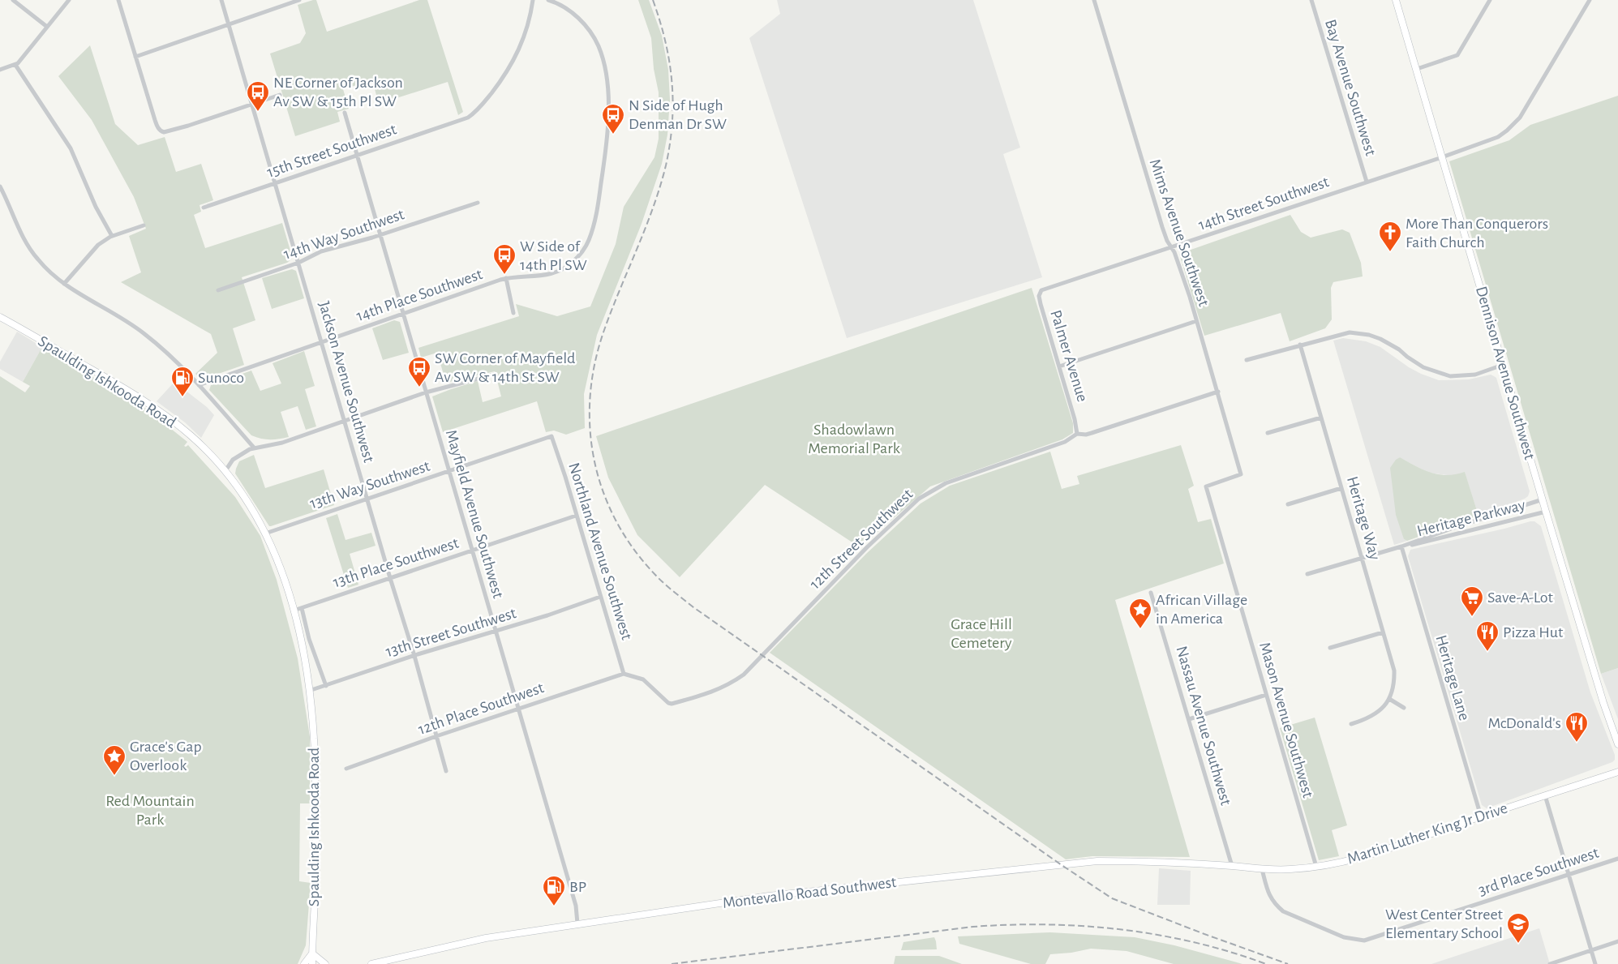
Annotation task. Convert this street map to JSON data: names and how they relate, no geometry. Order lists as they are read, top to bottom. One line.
{"streets":{"main road":["Dennison Avenue Southwest","Spaulding Ishkooda Road","Martin Luther King Jr Drive","Montevallo Road Southwest"],"street":["Bay Avenue Southwest","15th Street Southwest","14th Street Southwest","Mims Avenue Southwest","14th Way Southwest","14th Place Southwest","Palmer Avenue","Jackson Avenue Southwest","13th Way Southwest","Mayfield Avenue Southwest","Heritage Way","Heritage Parkway","12th Street Southwest","Northland Avenue Southwest","13th Place Southwest","13th Street Southwest","Heritage Lane","12th Place Southwest","Mason Avenue Southwest","Nassau Avenue Southwest","3rd Place Southwest"]},"crossings":[["Bay Avenue Southwest","14th Street Southwest"],["15th Street Southwest","Jackson Avenue Southwest"],["15th Street Southwest","Mayfield Avenue Southwest"],["14th Street Southwest","Mims Avenue Southwest"],["14th Street Southwest","Palmer Avenue"],["14th Street Southwest","Dennison Avenue Southwest"],["Mims Avenue Southwest","12th Street Southwest"],["Mims Avenue Southwest","Mason Avenue Southwest"],["14th Way Southwest","Jackson Avenue Southwest"],["14th Way Southwest","Mayfield Avenue Southwest"],["14th Place Southwest","Jackson Avenue Southwest"],["14th Place Southwest","Mayfield Avenue Southwest"],["Palmer Avenue","12th Street Southwest"],["Dennison Avenue Southwest","Heritage Parkway"],["Spaulding Ishkooda Road","13th Way Southwest"],["Spaulding Ishkooda Road","13th Place Southwest"],["Spaulding Ishkooda Road","13th Street Southwest"],["Jackson Avenue Southwest","13th Way Southwest"],["Jackson Avenue Southwest","13th Place Southwest"],["Jackson Avenue Southwest","13th Street Southwest"],["Jackson Avenue Southwest","12th Place Southwest"],["13th Way Southwest","Mayfield Avenue Southwest"],["13th Way Southwest","Northland Avenue Southwest"],["Mayfield Avenue Southwest","13th Place Southwest"],["Mayfield Avenue Southwest","13th Street Southwest"],["Mayfield Avenue Southwest","12th Place Southwest"],["Mayfield Avenue Southwest","Montevallo Road Southwest"],["Heritage Way","Heritage Parkway"],["Heritage Parkway","Heritage Lane"],["12th Street Southwest","Northland Avenue Southwest"],["12th Street Southwest","12th Place Southwest"],["Northland Avenue Southwest","13th Place Southwest"],["Northland Avenue Southwest","13th Street Southwest"],["Northland Avenue Southwest","12th Place Southwest"],["Heritage Lane","Martin Luther King Jr Drive"],["Mason Avenue Southwest","Martin Luther King Jr Drive"],["Nassau Avenue Southwest","Martin Luther King Jr Drive"],["Nassau Avenue Southwest","Montevallo Road Southwest"],["Martin Luther King Jr Drive","3rd Place Southwest"],["Martin Luther King Jr Drive","Montevallo Road Southwest"]],"parks":["Shadowlawn Memorial Park","Grace Hill Cemetery","Red Mountain Park"],"places":{"bus stop":["NE Corner of Jackson Av SW & 15th Pl SW","N Side of Hugh Denman Dr SW","W Side of 14th Pl SW","SW Corner of Mayfield Av SW & 14th St SW"],"church":["More Than Conquerors Faith Church"],"fuel station":["Sunoco","BP"],"supermarket":["Save-A-Lot"],"place":["African Village in America","Grace's Gap Overlook"],"restaurant":["Pizza Hut","McDonald's"],"school or university":["West Center Street Elementary School"]}}
